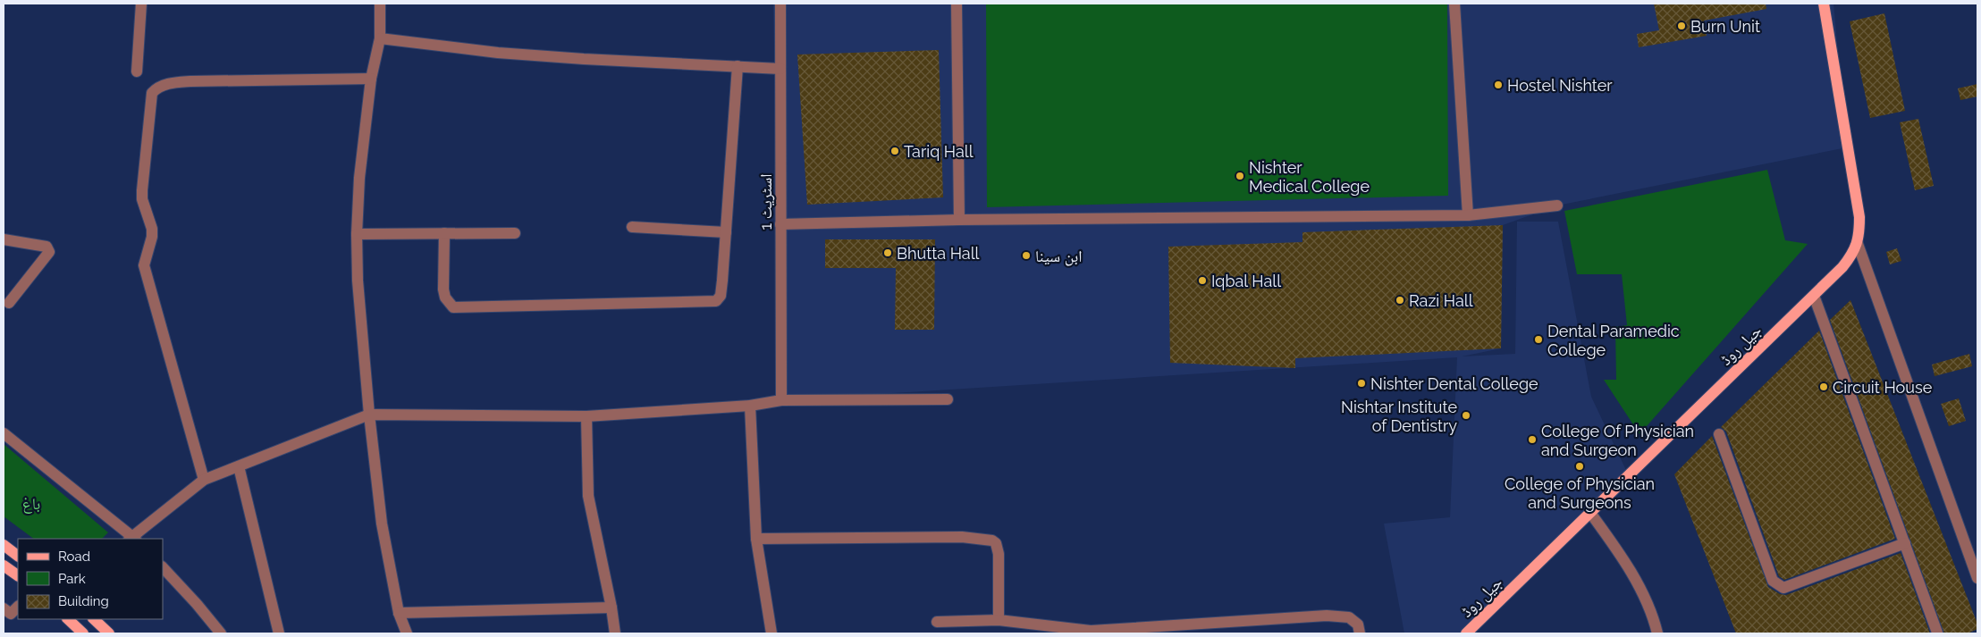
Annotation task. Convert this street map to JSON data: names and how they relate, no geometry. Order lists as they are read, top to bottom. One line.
{"streets":{"main road":["جیل روڈ"],"street":["اسٹریٹ 1"]},"parks":["باغ"],"places":["Burn Unit","Hostel Nishter","Tariq Hall","Nishter Medical College","Bhutta Hall","ابن سینا","Iqbal Hall","Razi Hall","Dental Paramedic College","Nishter Dental College","Circuit House","Nishtar Institute of Dentistry","College Of Physician and Surgeon","College of Physician and Surgeons"],"legend":["Road","Park","Building"]}
